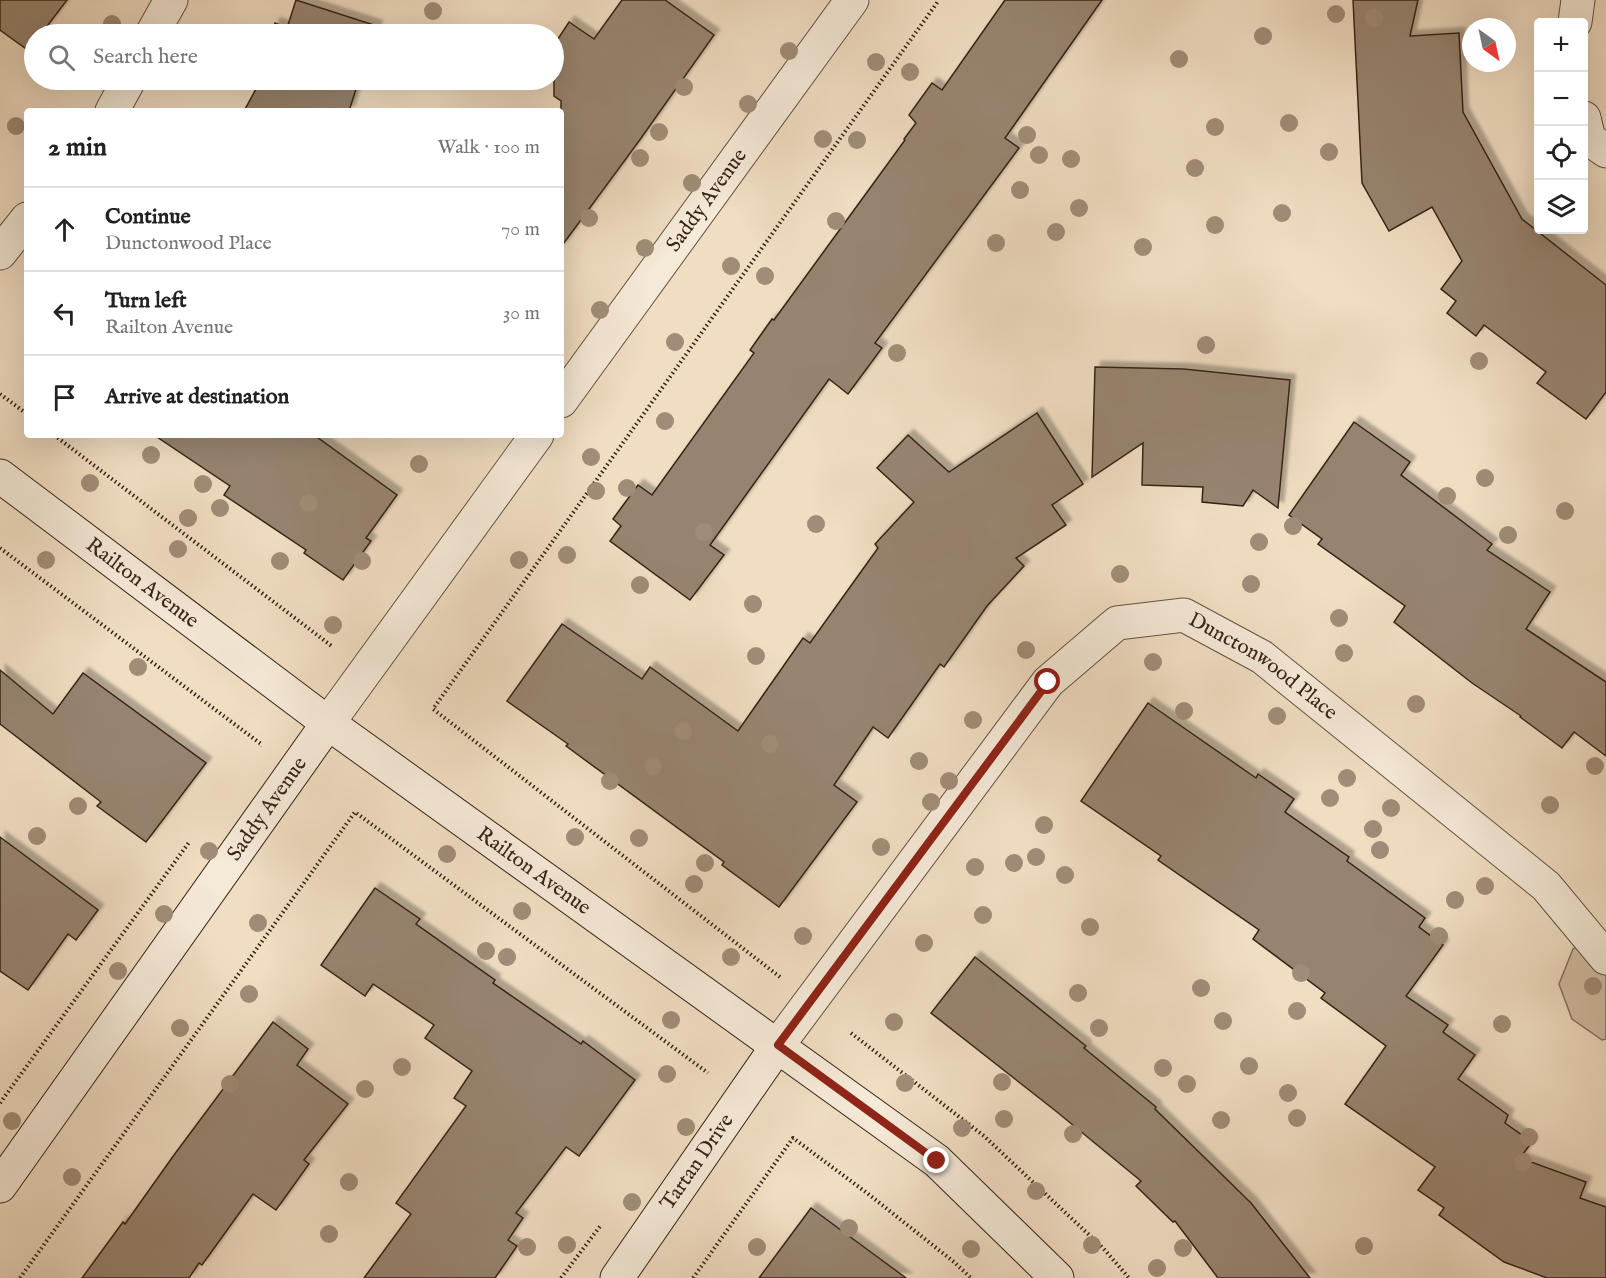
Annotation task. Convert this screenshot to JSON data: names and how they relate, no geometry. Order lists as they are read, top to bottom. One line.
{"streets":{"street":["Saddy Avenue","Railton Avenue","Dunctonwood Place","Tartan Drive"]},"crossings":[["Saddy Avenue","Railton Avenue"],["Railton Avenue","Dunctonwood Place"],["Railton Avenue","Tartan Drive"],["Dunctonwood Place","Tartan Drive"]],"north":"bottom right","page":{"map_buttons":["+","−"],"search":"Search here","heading":["2 min","Walk · 100 m"],"list":[["Continue","Dunctonwood Place","70 m"],["Turn left","Railton Avenue","30 m"],"Arrive at destination"]}}
